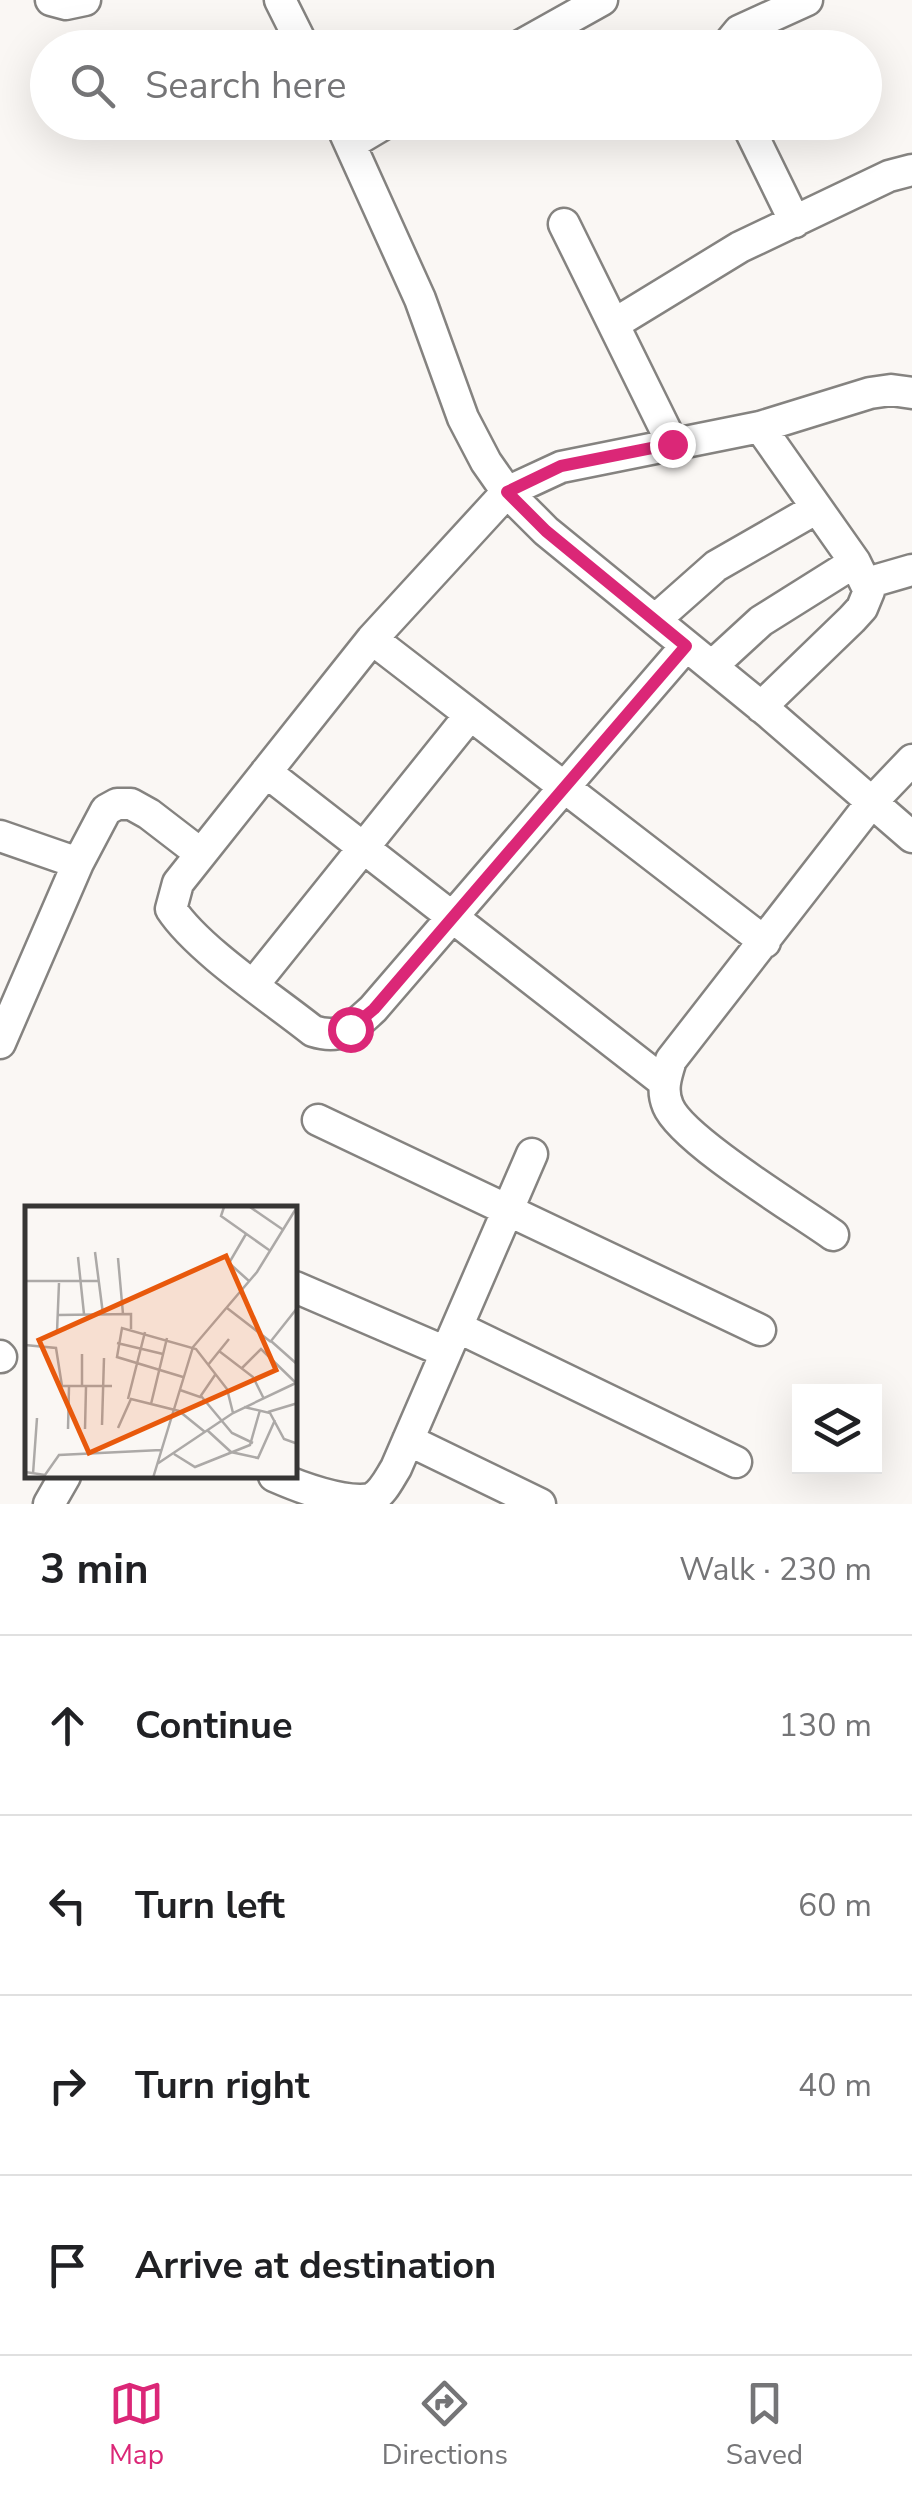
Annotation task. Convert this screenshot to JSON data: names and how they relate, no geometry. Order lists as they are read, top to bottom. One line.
{"page":{"search":"Search here","heading":["3 min","Walk · 230 m"],"list":[["Continue","130 m"],["Turn left","60 m"],["Turn right","40 m"],"Arrive at destination"],"nav":["Map","Directions","Saved"]}}
